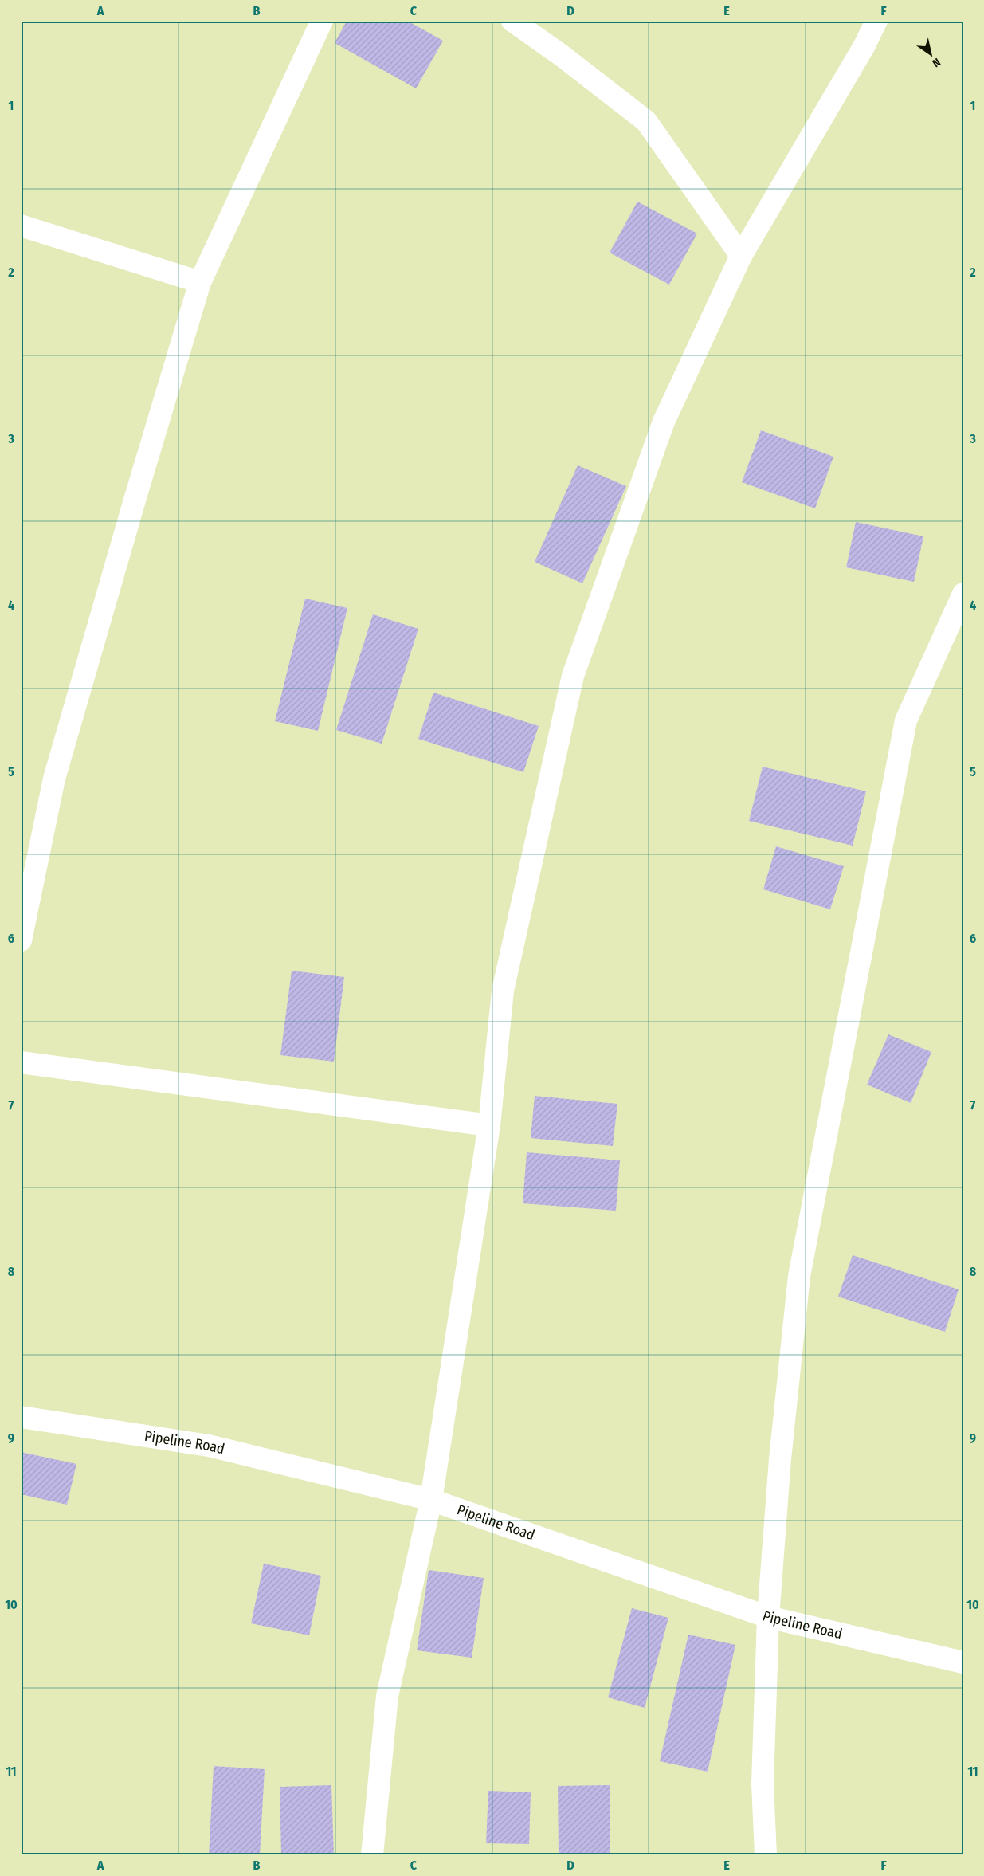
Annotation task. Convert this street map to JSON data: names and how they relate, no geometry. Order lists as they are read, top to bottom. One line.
{"streets":{"street":["Pipeline Road"]},"north":"bottom right","grid":{"columns":["A","B","C","D","E","F"],"rows":["1","2","3","4","5","6","7","8","9","10","11"]}}
